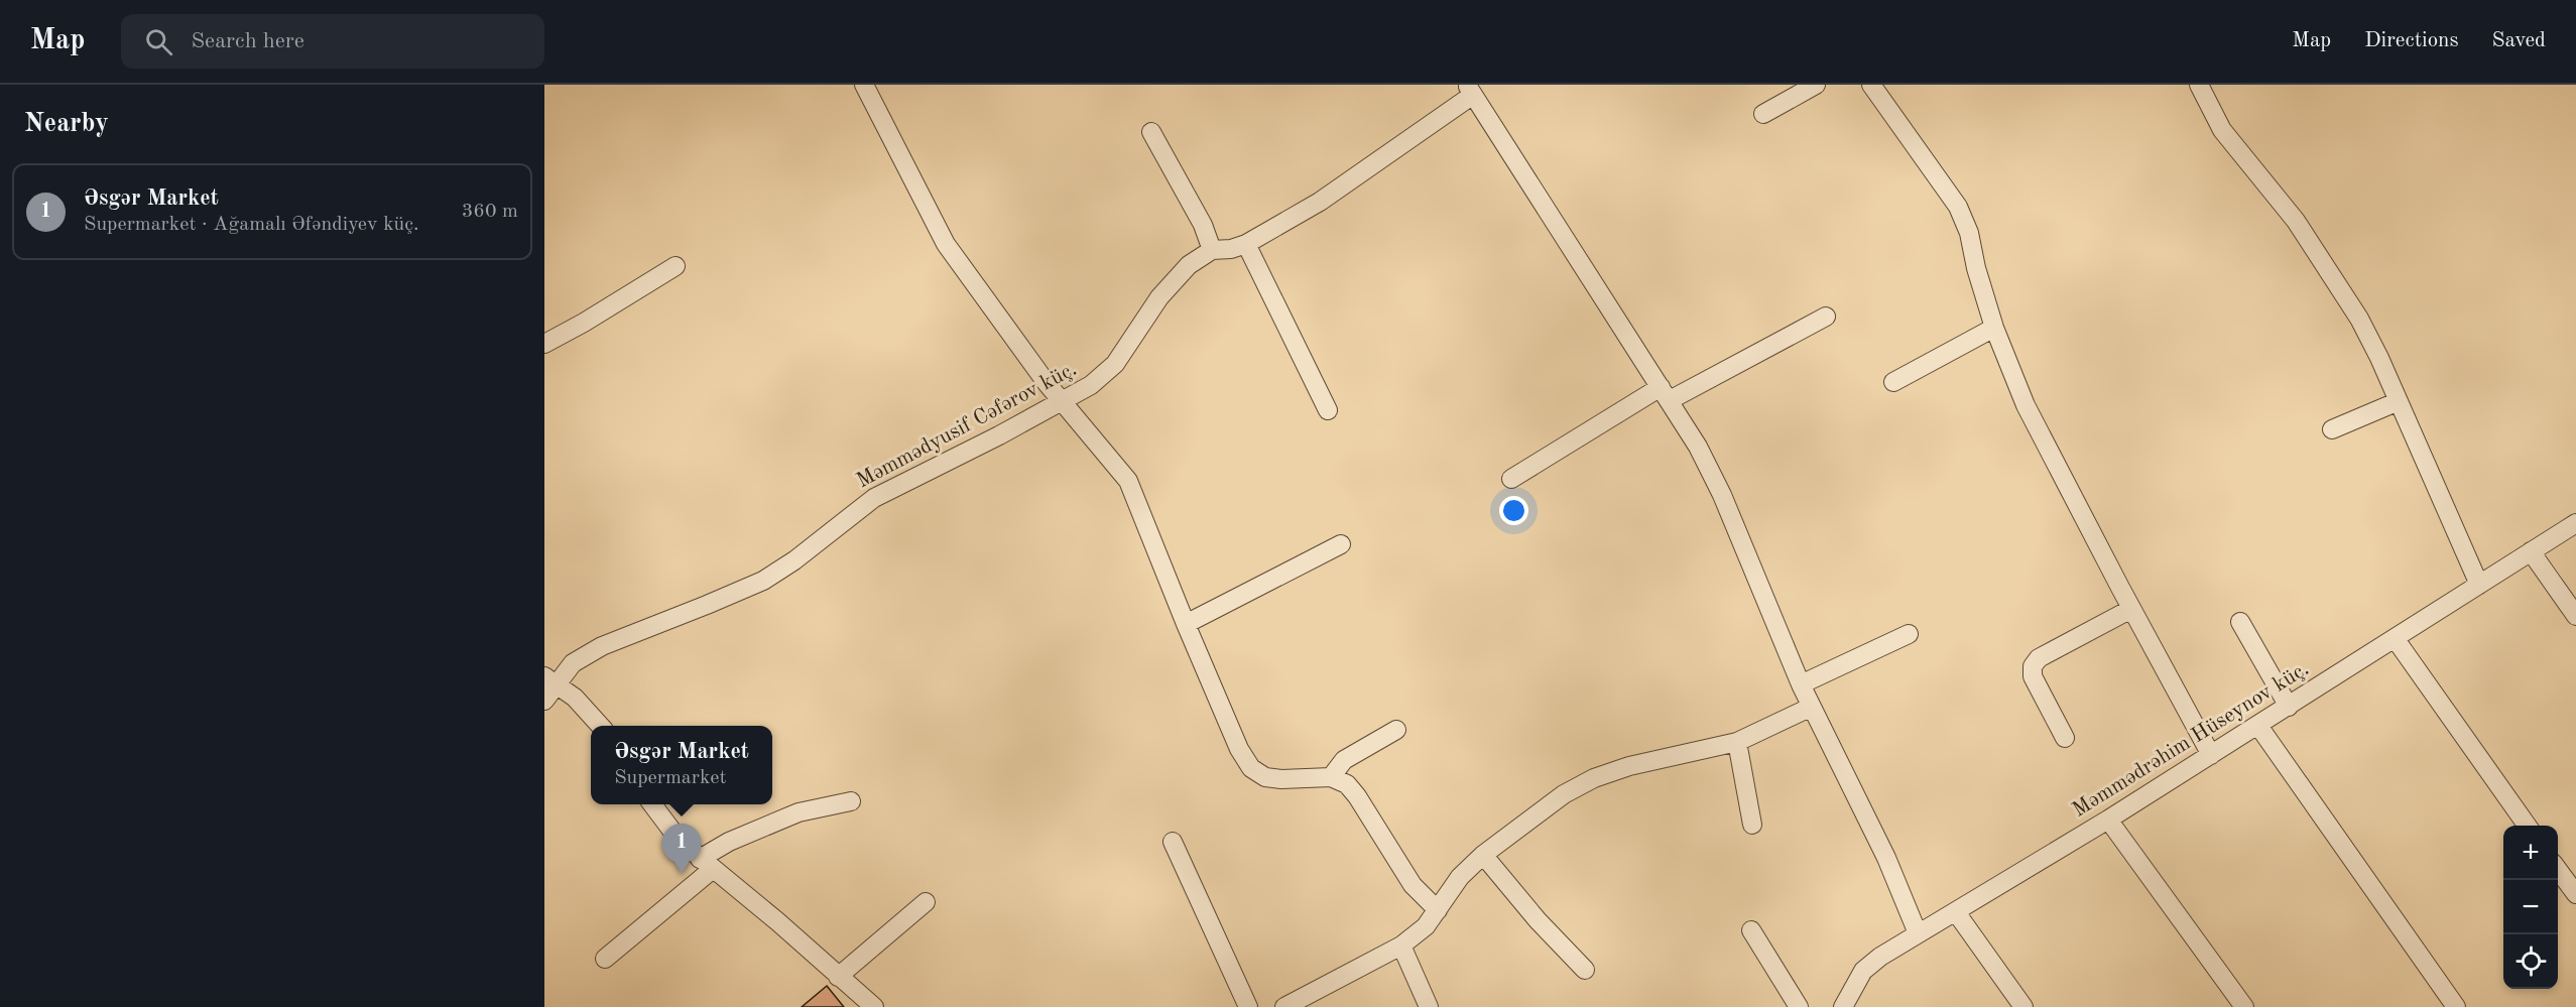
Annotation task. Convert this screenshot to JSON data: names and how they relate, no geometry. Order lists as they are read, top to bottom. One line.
{"streets":{"street":["Məmmədyusif Cəfərov küç.","Məmmədrəhim Hüseynov küç."]},"page":{"header":"Map","search":"Search here","nav":["Map","Directions","Saved"],"heading":"Nearby","list":[{"mark":"1","name":"Əsgər Market","note":"Supermarket · Ağamalı Əfəndiyev küç.","value":"360 m"}],"popup":["Əsgər Market","Supermarket"],"pins":"1","map_buttons":["+","−"]}}
